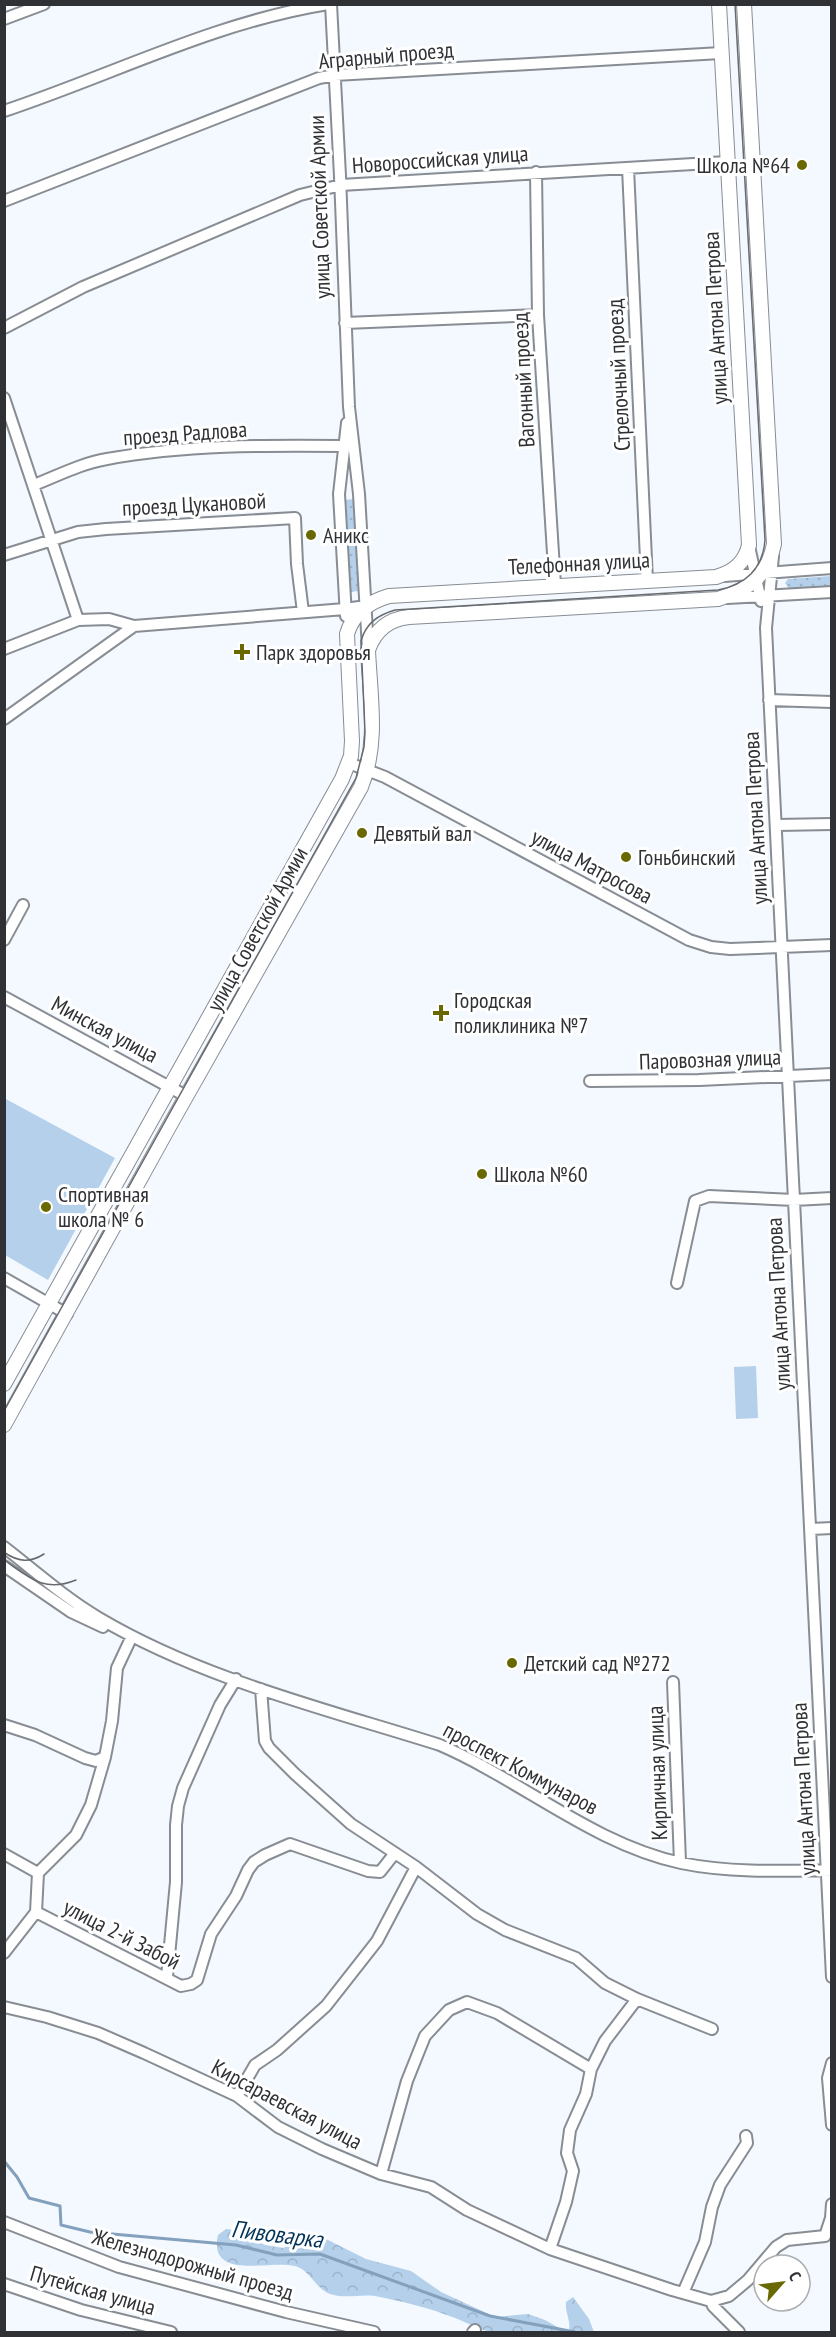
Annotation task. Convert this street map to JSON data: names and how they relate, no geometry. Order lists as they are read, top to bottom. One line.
{"streets":{"main road":["улица Советской Армии","улица Антона Петрова","Телефонная улица"],"street":["Аграрный проезд","Новороссийская улица","Стрелочный проезд","Вагонный проезд","проезд Радлова","проезд Цукановой","улица Матросова","Минская улица","Паровозная улица","проспект Коммунаров","Кирпичная улица","улица 2-й Забой","Кирсараевская улица","Железнодорожный проезд","Путейская улица"]},"crossings":[["Аграрный проезд","улица Советской Армии"],["Аграрный проезд","улица Антона Петрова"],["Новороссийская улица","улица Советской Армии"],["Новороссийская улица","улица Антона Петрова"],["Новороссийская улица","Стрелочный проезд"],["Новороссийская улица","Вагонный проезд"],["улица Советской Армии","проезд Радлова"],["улица Советской Армии","Телефонная улица"],["улица Советской Армии","улица Матросова"],["улица Советской Армии","Минская улица"],["улица Антона Петрова","Телефонная улица"],["улица Антона Петрова","улица Матросова"],["улица Антона Петрова","Паровозная улица"],["улица Антона Петрова","проспект Коммунаров"],["Стрелочный проезд","Телефонная улица"],["Вагонный проезд","Телефонная улица"],["проезд Цукановой","Телефонная улица"],["проспект Коммунаров","Кирпичная улица"]],"water":["Пивоварка"],"places":{"other":["Школа №64","Аникс","Девятый вал","Гоньбинский","Школа №60","Спортивная школа № 6","Детский сад №272"],"health":["Парк здоровья","Городская поликлиника №7"]},"north":"top right"}
